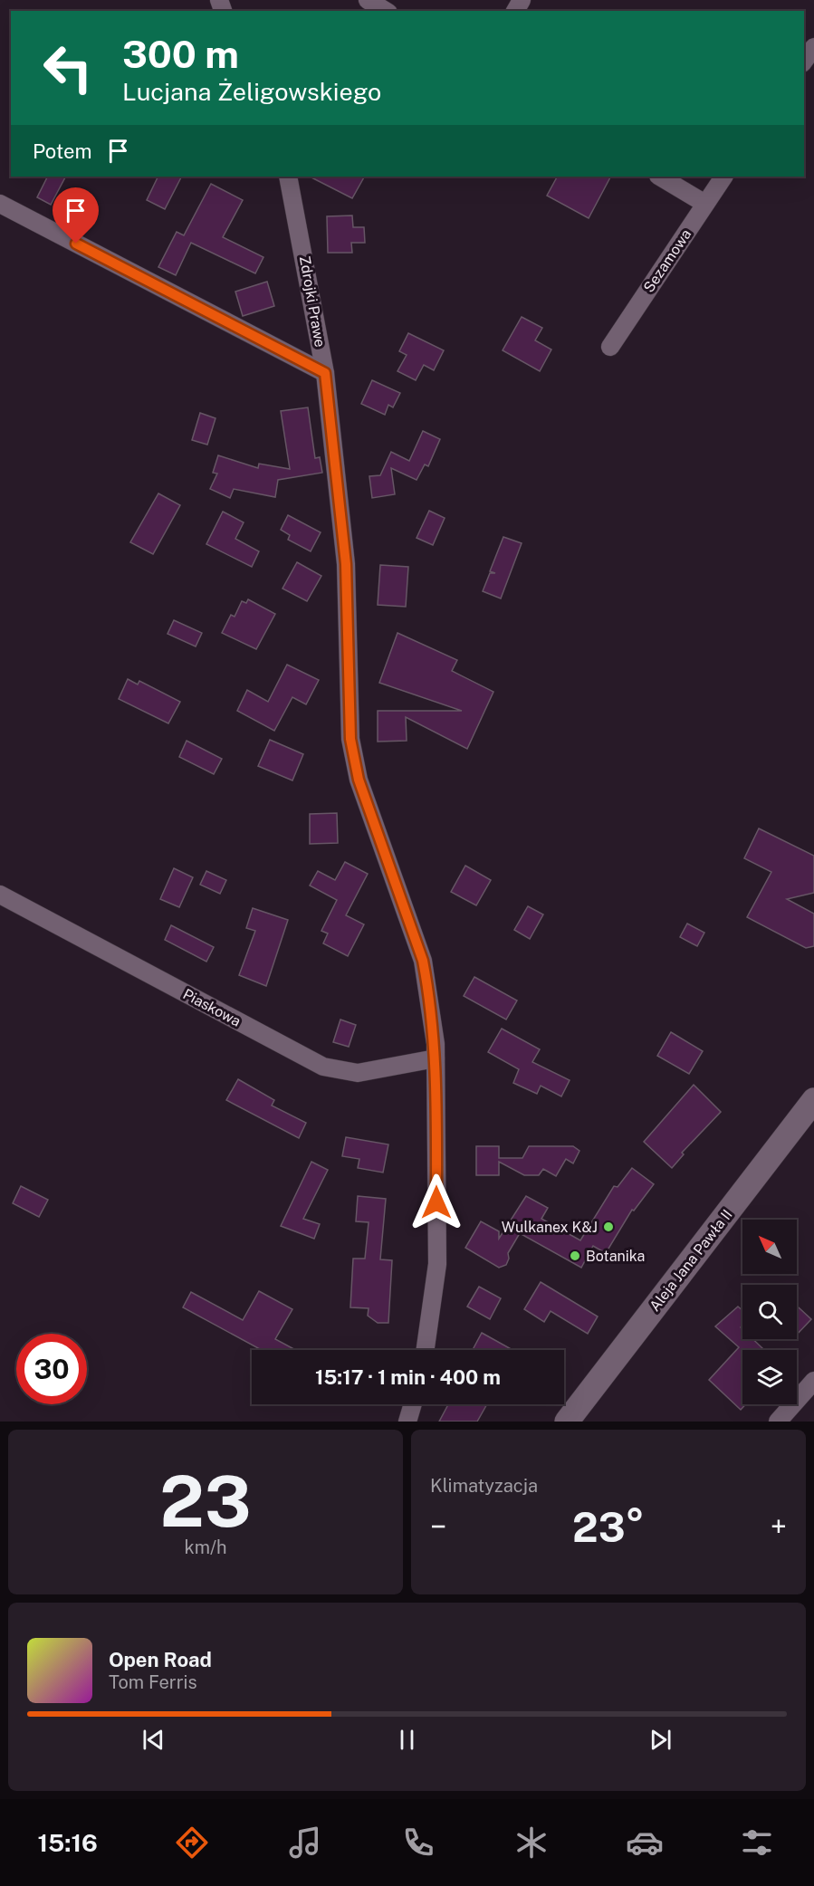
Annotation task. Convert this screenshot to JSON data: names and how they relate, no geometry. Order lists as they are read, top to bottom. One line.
{"streets":{"main road":["Aleja Jana Pawła II"],"street":["Sezamowa","Zdrojki Prawe","Piaskowa"]},"crossings":[["Zdrojki Prawe","Piaskowa"]],"places":["Wulkanex K&J","Botanika"],"north":"top left","page":{"turn":["300 m","Lucjana Żeligowskiego"],"then":"Potem","limit":"30","trip":"15:17 · 1 min · 400 m","tile":[["23","km/h"],"Klimatyzacja"],"heat":["−","23°","+"],"song":["Open Road","Tom Ferris"],"tabs":"15:16"}}
